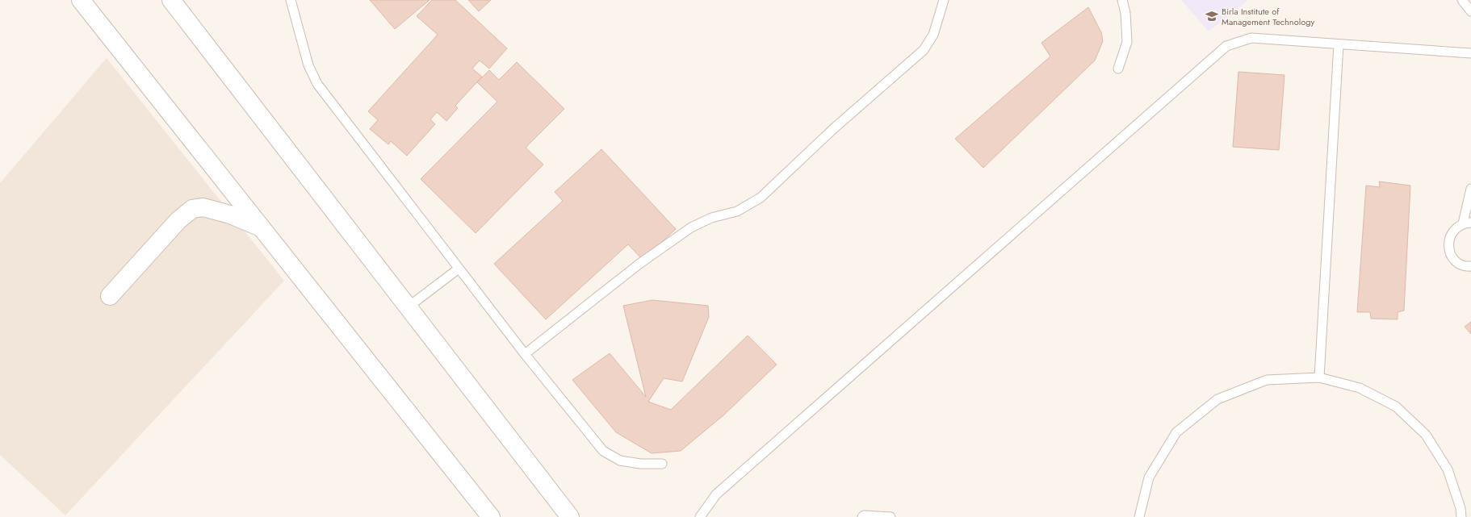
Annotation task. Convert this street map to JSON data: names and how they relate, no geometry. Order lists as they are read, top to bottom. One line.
{"places":{"school or university":["Birla Institute of Management Technology"]}}
